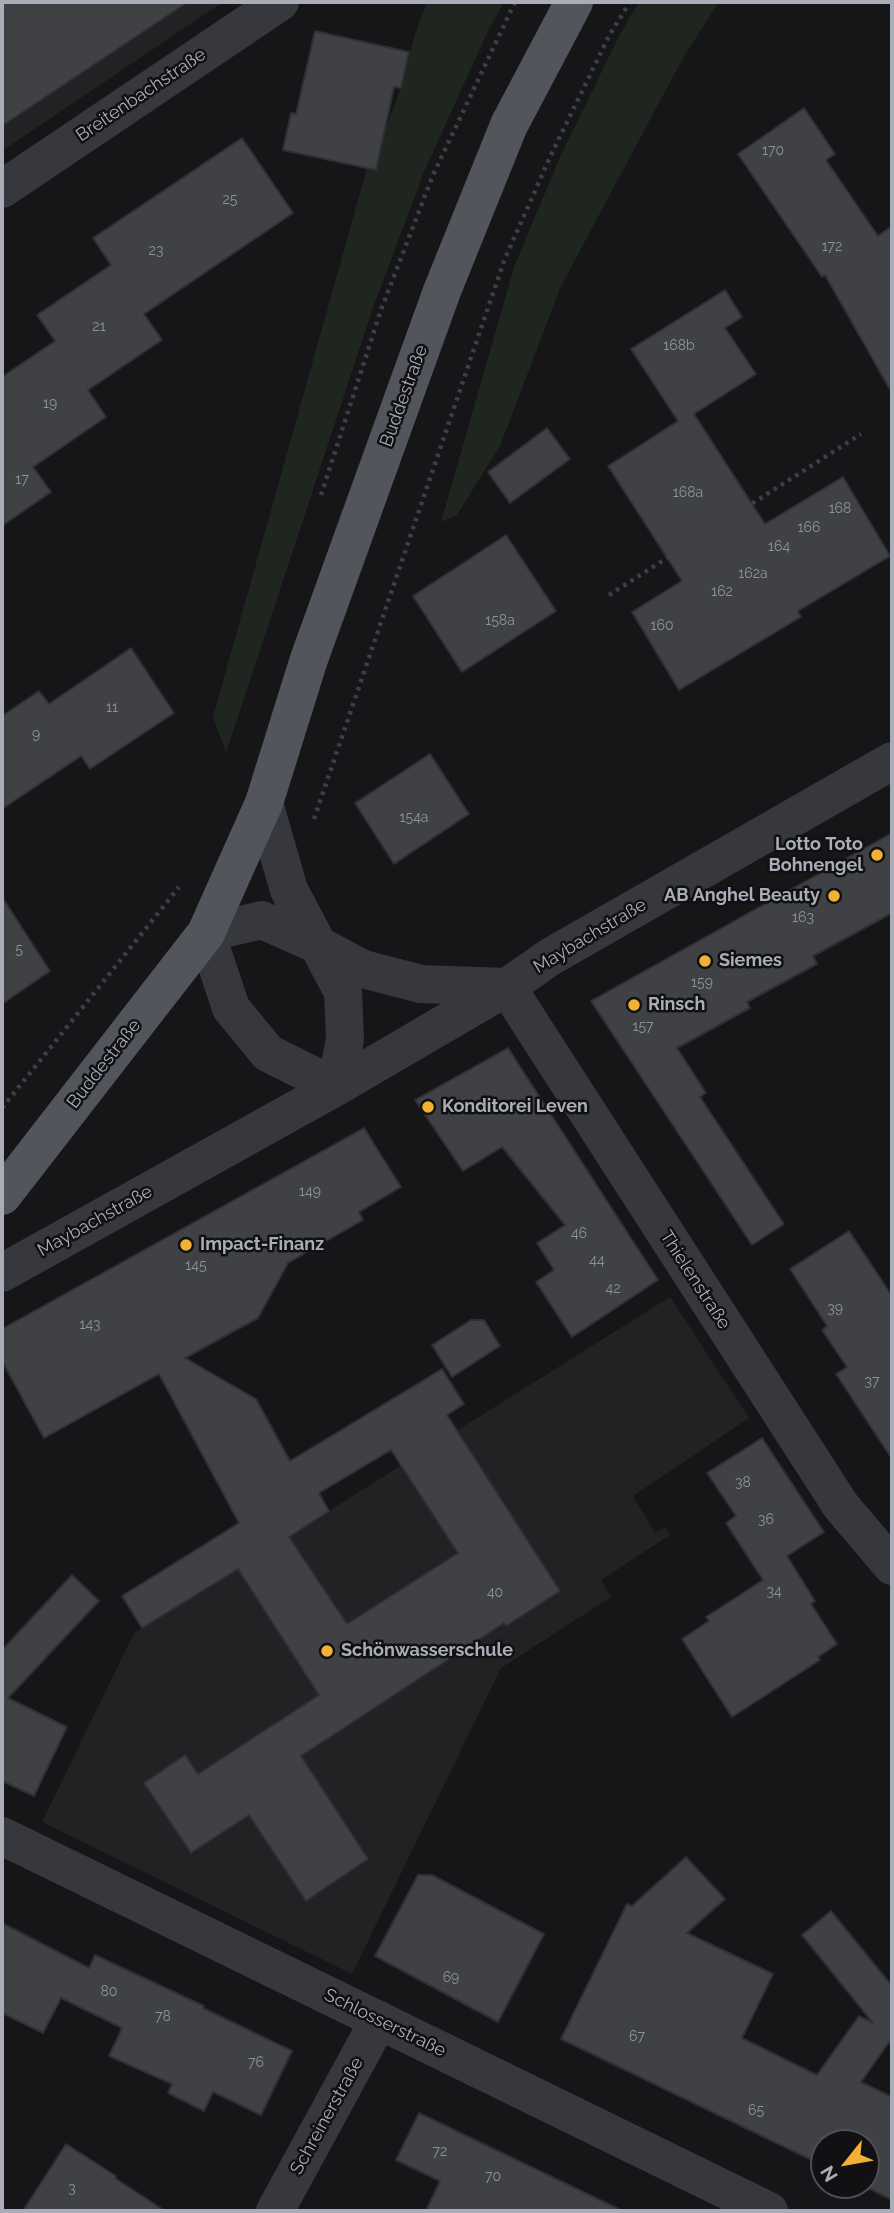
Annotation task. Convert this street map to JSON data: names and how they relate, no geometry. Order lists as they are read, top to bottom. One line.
{"streets":{"main road":["Buddestraße"],"street":["Breitenbachstraße","Maybachstraße","Thielenstraße","Schlosserstraße","Schreinerstraße"]},"crossings":[["Maybachstraße","Thielenstraße"],["Schlosserstraße","Schreinerstraße"]],"places":["Lotto Toto Bohnengel","AB Anghel Beauty","Siemes","Rinsch","Konditorei Leven","Impact-Finanz","Schönwasserschule"],"house_numbers":["170","25","172","23","21","168b","19","17","168a","168","166","164","162a","162","158a","160","11","9","154a","163","5","159","157","149","46","44","145","42","39","143","37","38","36","34","40","69","80","78","67","76","65","72","70","3"],"north":"bottom left"}
